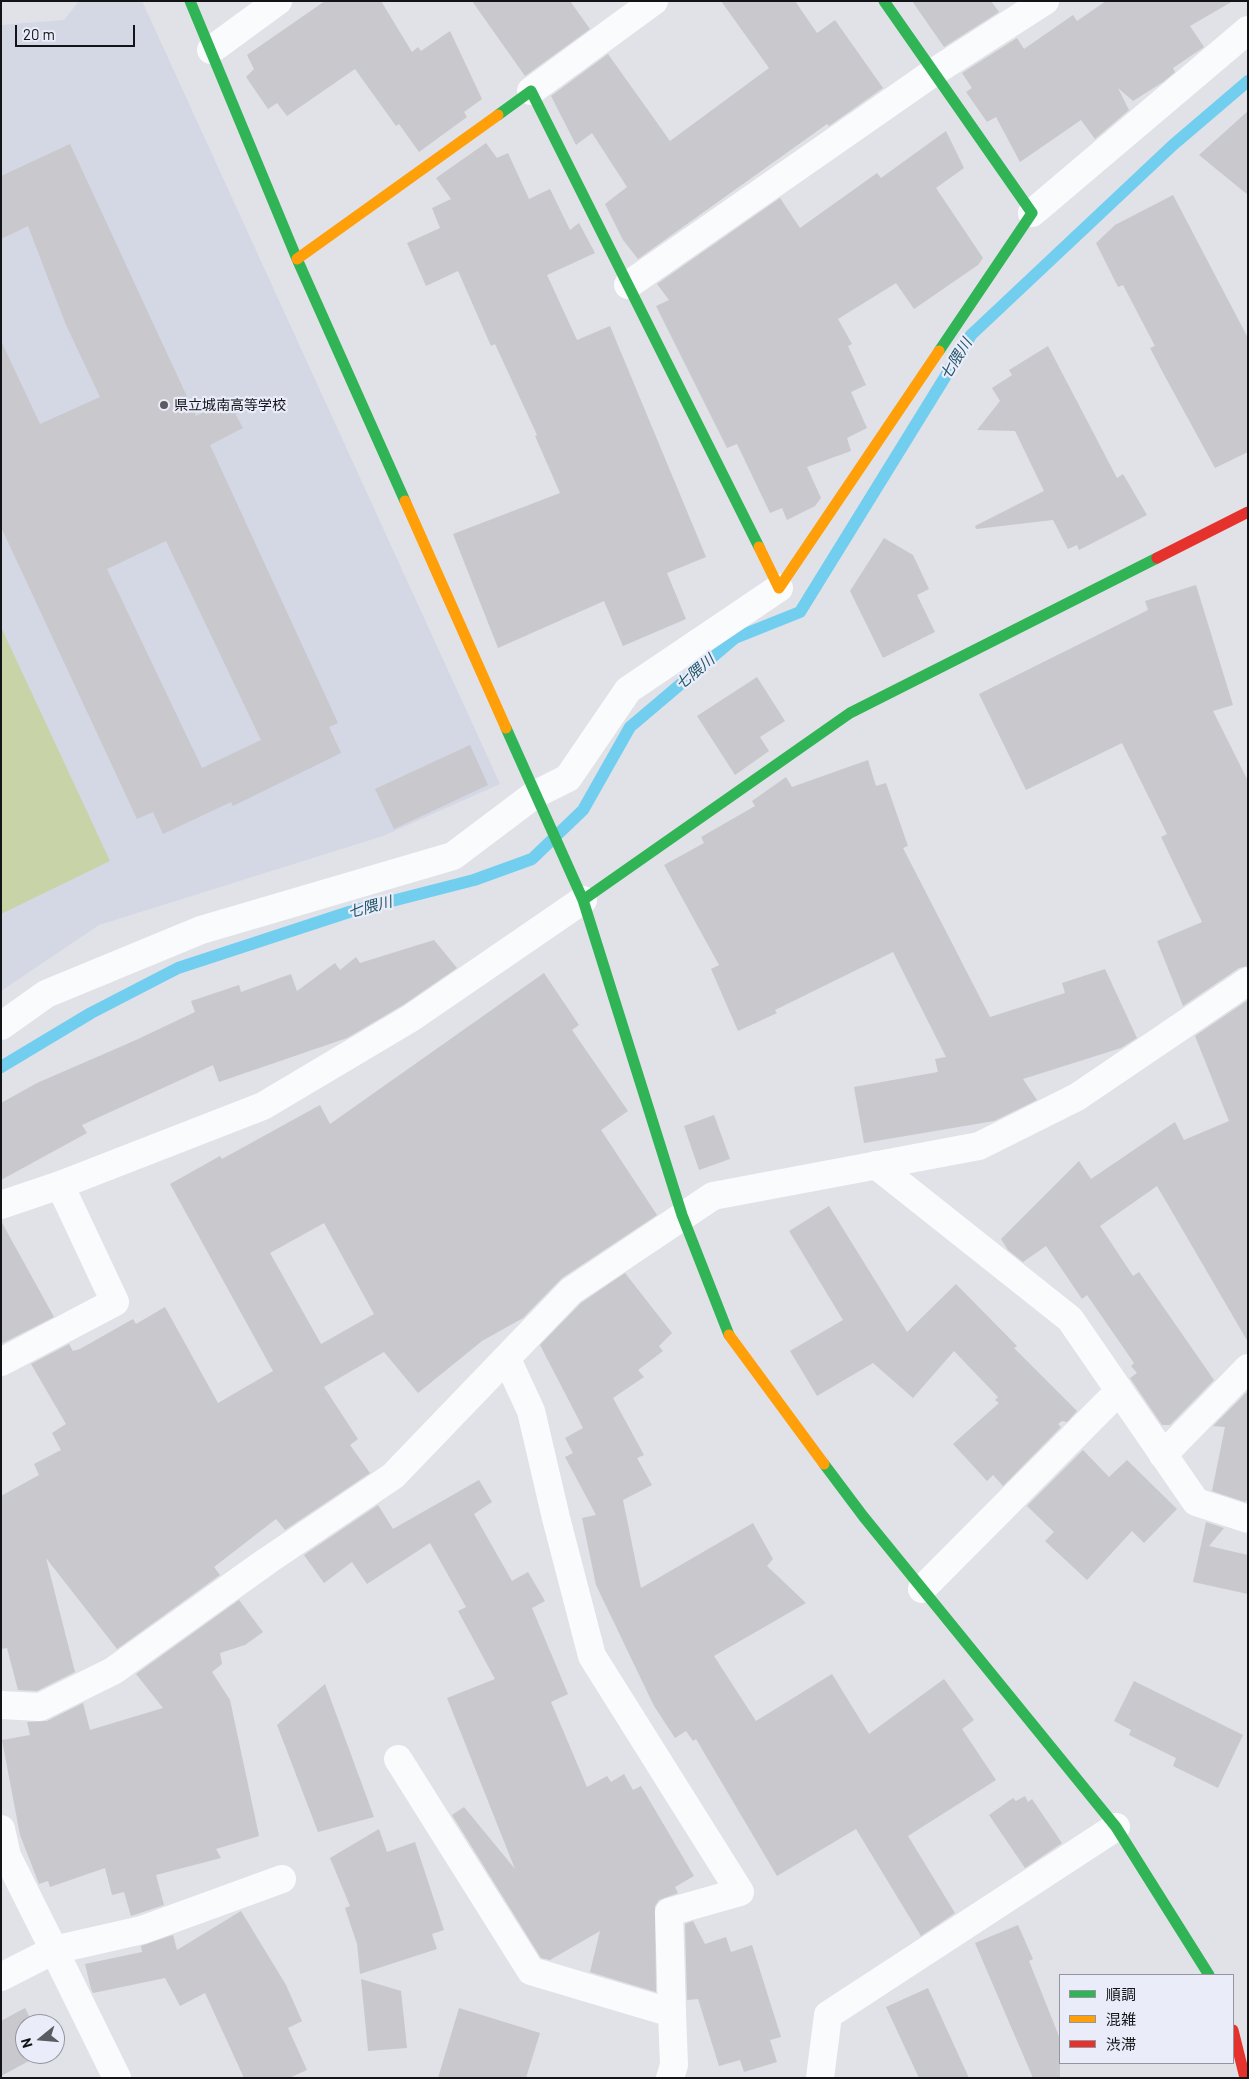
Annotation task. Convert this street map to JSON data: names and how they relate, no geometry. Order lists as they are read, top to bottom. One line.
{"water":["七隈川"],"places":["県立城南高等学校"],"legend":["順調","混雑","渋滞"],"scale_bar":"20 m","north":"left"}
